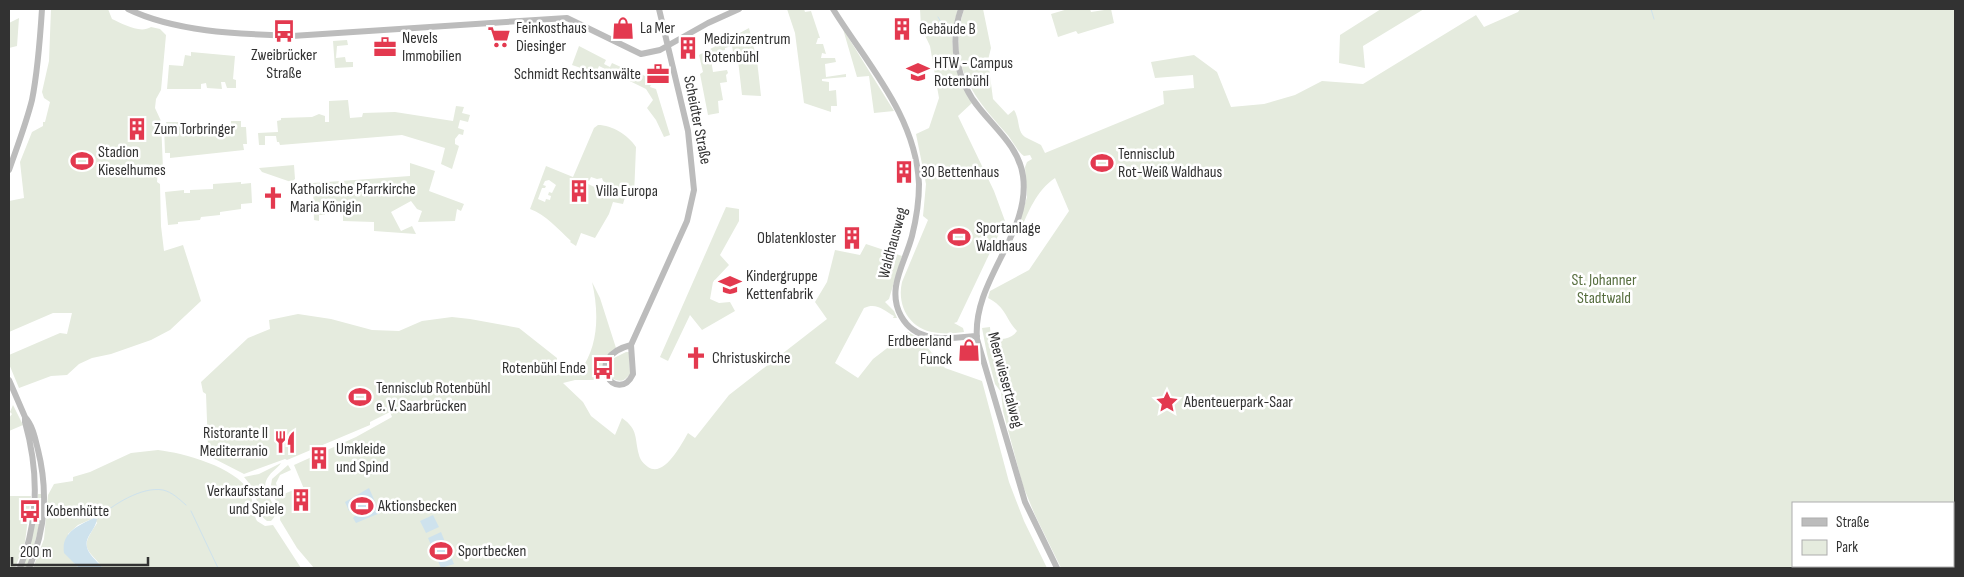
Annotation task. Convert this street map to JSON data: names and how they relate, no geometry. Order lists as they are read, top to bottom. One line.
{"streets":{"street":["Scheidter Straße","Waldhausweg","Meerwiesertalweg"]},"crossings":[["Waldhausweg","Meerwiesertalweg"]],"parks":["St. Johanner Stadtwald"],"places":{"shop":["La Mer","Erdbeerland Funck"],"building":["Gebäude B","Medizinzentrum Rotenbühl","Zum Torbringer","30 Bettenhaus","Villa Europa","Oblatenkloster","Umkleide und Spind","Verkaufsstand und Spiele"],"bus stop":["Zweibrücker Straße","Rotenbühl Ende","Kobenhütte"],"supermarket":["Feinkosthaus Diesinger"],"office":["Nevels Immobilien","Schmidt Rechtsanwälte"],"school or university":["HTW - Campus Rotenbühl","Kindergruppe Kettenfabrik"],"sports":["Stadion Kieselhumes","Tennisclub Rot-Weiß Waldhaus","Sportanlage Waldhaus","Tennisclub Rotenbühl e. V. Saarbrücken","Aktionsbecken","Sportbecken"],"church":["Katholische Pfarrkirche Maria Königin","Christuskirche"],"place":["Abenteuerpark-Saar"],"restaurant":["Ristorante Il Mediterranio"]},"legend":["Straße","Park"],"scale_bar":"200 m"}
